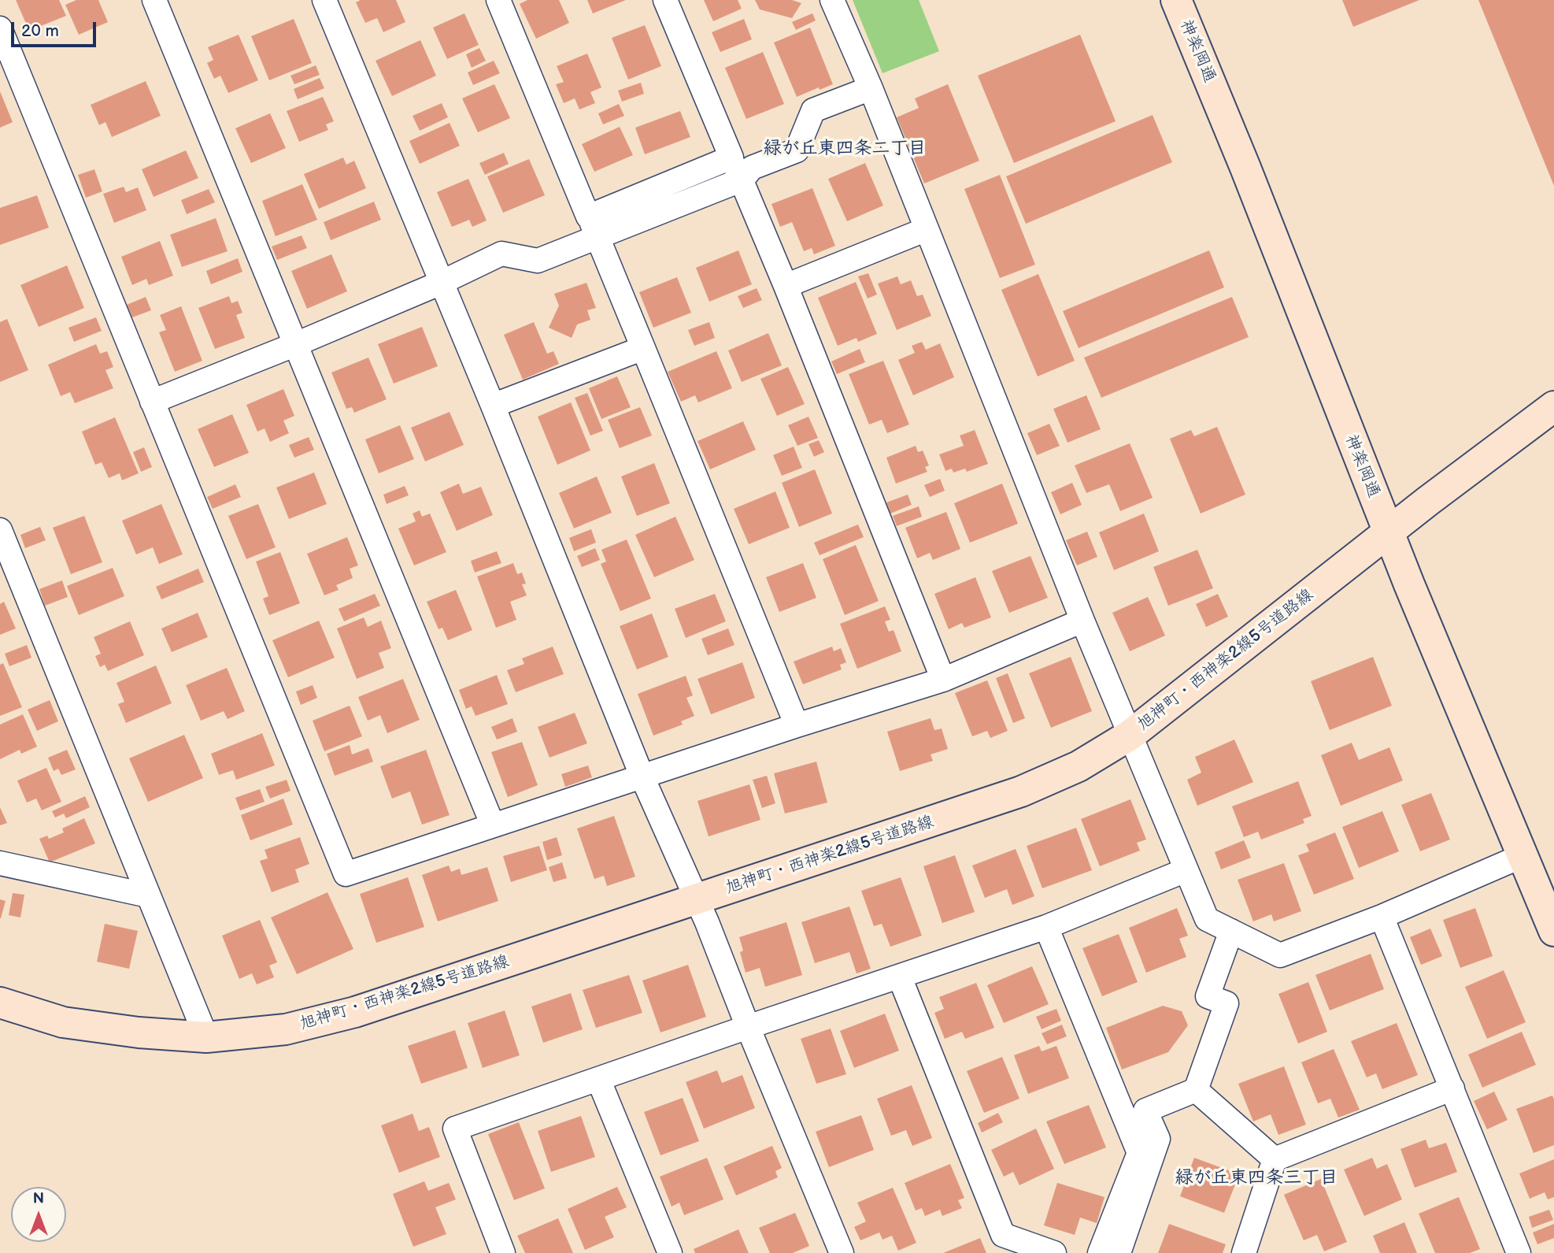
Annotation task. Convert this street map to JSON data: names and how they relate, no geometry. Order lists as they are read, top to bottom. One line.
{"streets":{"street":["神楽岡通","旭神町・西神楽2線5号道路線"]},"crossings":[["神楽岡通","旭神町・西神楽2線5号道路線"]],"districts":["緑が丘東四条二丁目","緑が丘東四条三丁目"],"scale_bar":"20 m","north":"top"}
